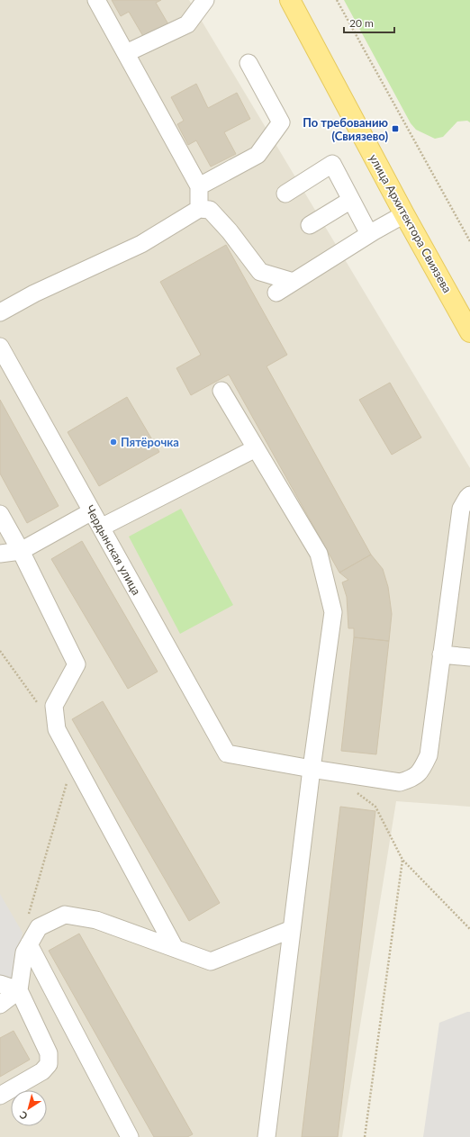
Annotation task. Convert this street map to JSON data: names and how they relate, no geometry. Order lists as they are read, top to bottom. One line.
{"streets":{"main road":["улица Архитектора Свиязева"],"street":["Чердынская улица"]},"places":{"transit":["По требованию (Свиязево)"],"other":["Пятёрочка"]},"scale_bar":"20 m","north":"bottom left"}
